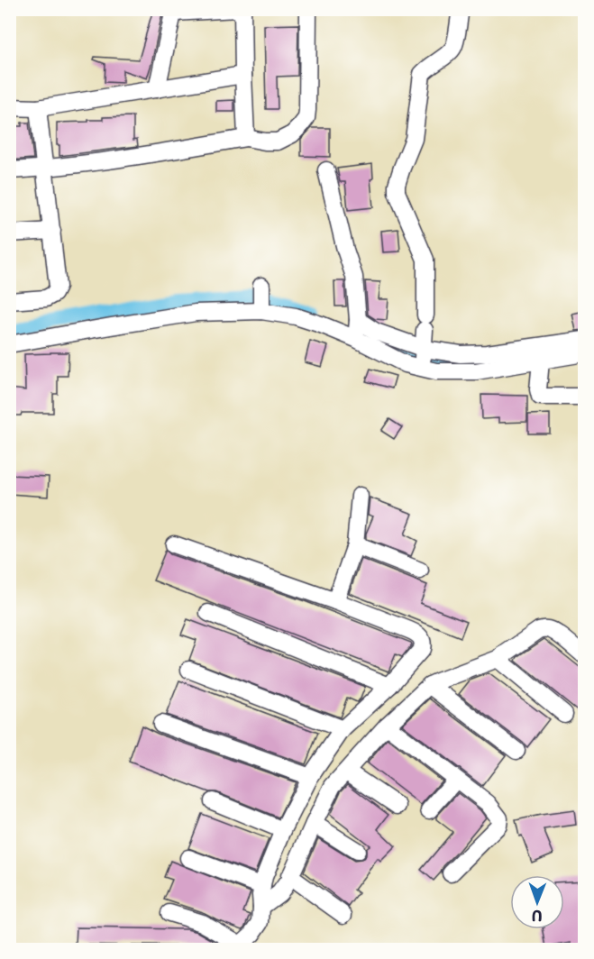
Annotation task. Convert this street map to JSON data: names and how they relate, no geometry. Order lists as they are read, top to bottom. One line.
{"north":"bottom"}
